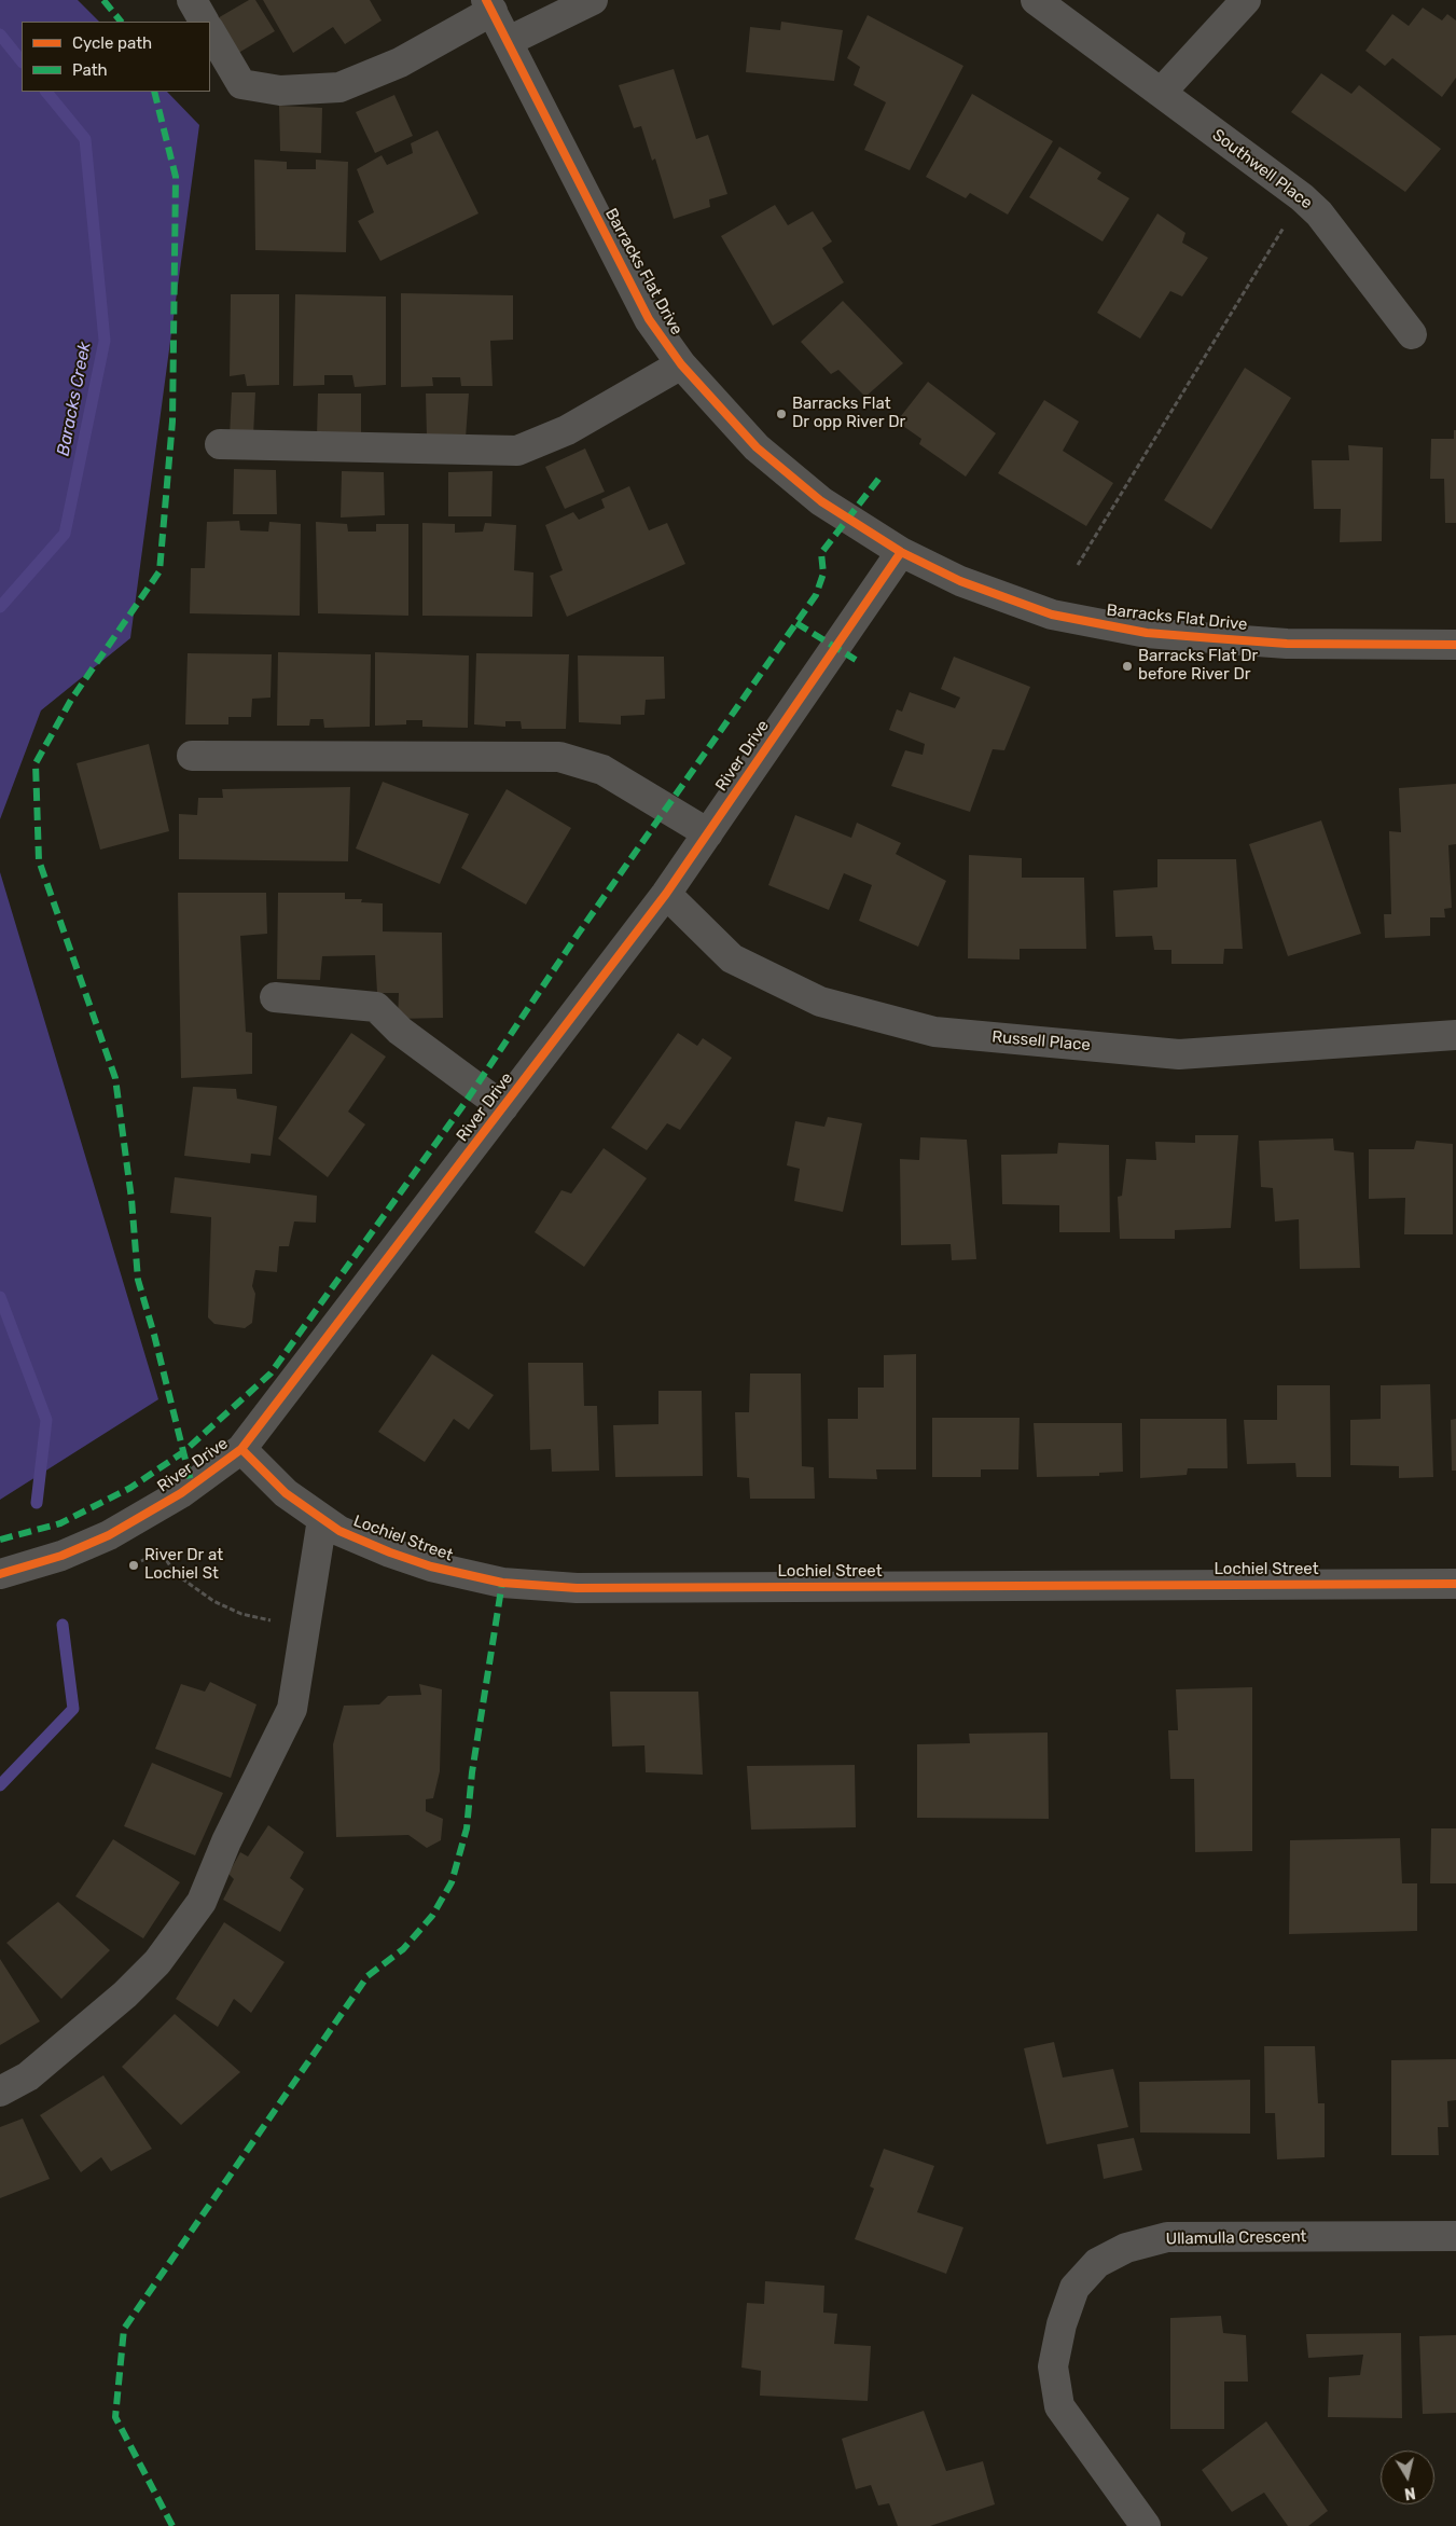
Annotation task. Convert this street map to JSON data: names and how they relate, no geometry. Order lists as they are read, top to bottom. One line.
{"streets":{"street":["Southwell Place","Barracks Flat Drive","River Drive","Russell Place","Lochiel Street","Ullamulla Crescent"]},"crossings":[["Barracks Flat Drive","River Drive"],["River Drive","Russell Place"],["River Drive","Lochiel Street"]],"water":["Baracks Creek"],"places":["Barracks Flat Dr opp River Dr","Barracks Flat Dr before River Dr","River Dr at Lochiel St"],"legend":["Cycle path","Path"],"north":"bottom"}
